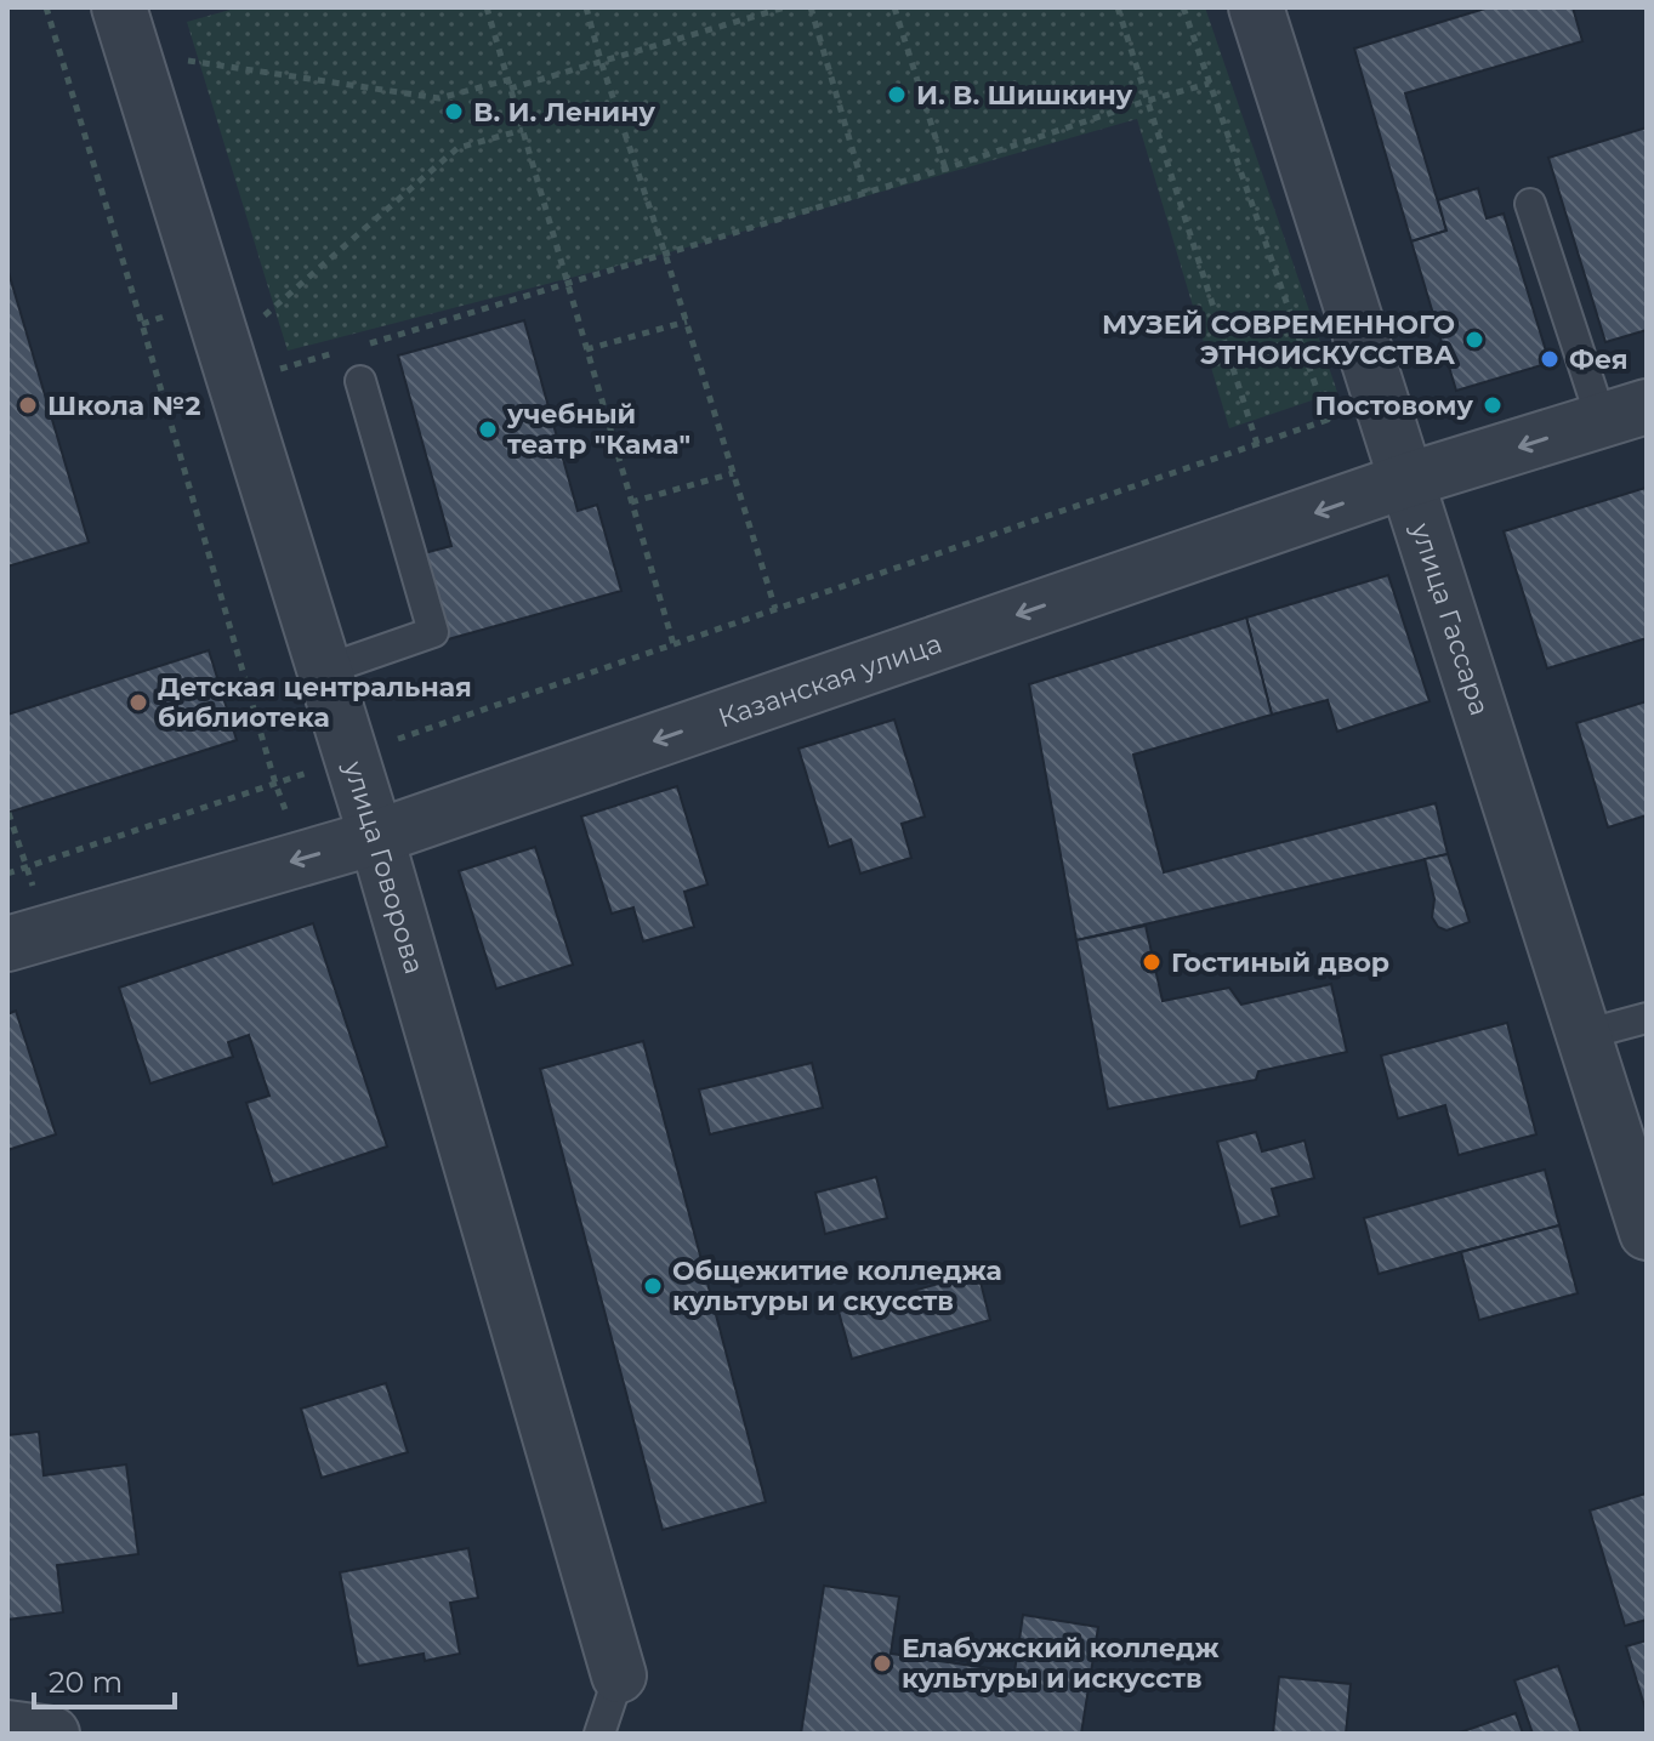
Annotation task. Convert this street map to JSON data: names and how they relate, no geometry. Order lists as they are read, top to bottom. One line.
{"streets":{"street":["улица Гассара","Казанская улица","улица Говорова"]},"crossings":[["улица Гассара","Казанская улица"],["Казанская улица","улица Говорова"]],"one_way":["Казанская улица"],"places":["И. В. Шишкину","В. И. Ленину","МУЗЕЙ СОВРЕМЕННОГО ЭТНОИСКУССТВА","Фея","Школа №2","Постовому","учебный театр \"Кама\"","Детская центральная библиотека","Гостиный двор","Общежитие колледжа культуры и скусств","Елабужский колледж культуры и искусств"],"scale_bar":"20 m"}
